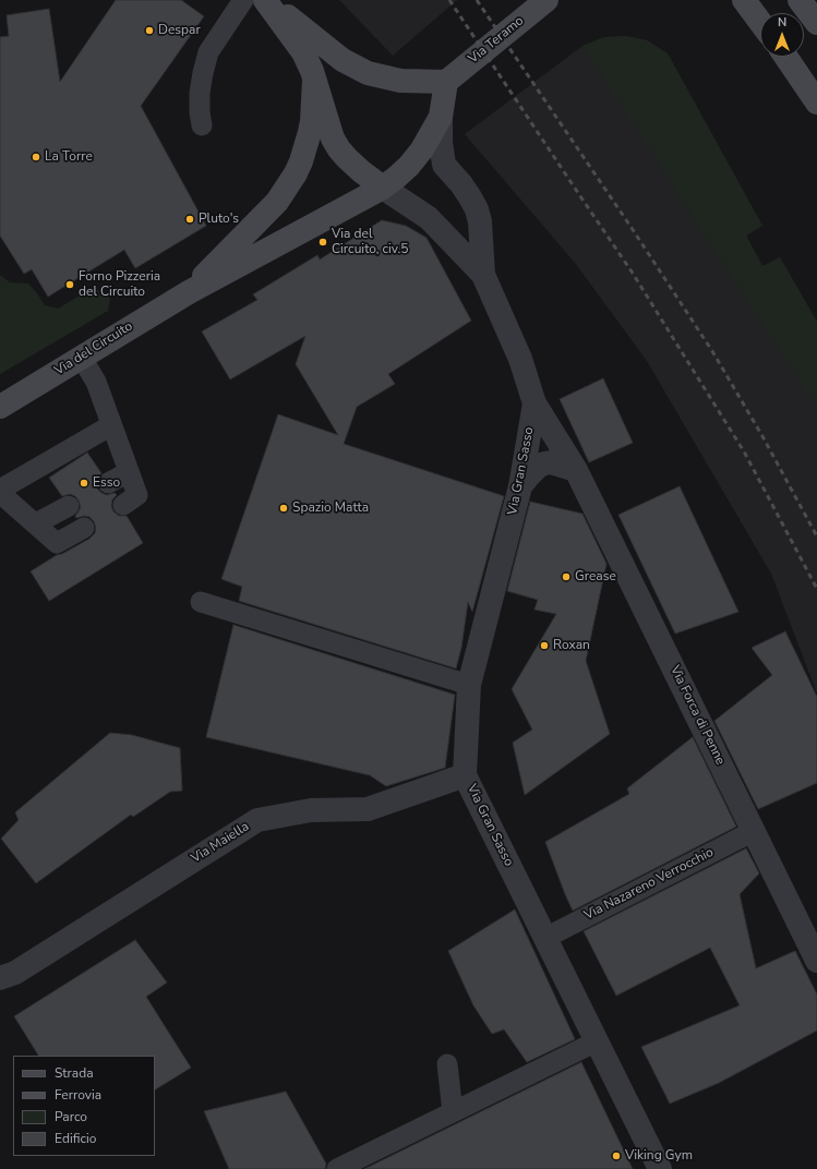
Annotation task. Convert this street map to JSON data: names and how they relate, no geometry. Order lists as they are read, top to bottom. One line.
{"streets":{"main road":["Via Teramo","Via del Circuito"],"street":["Via Gran Sasso","Via Forca di Penne","Via Maiella"],"lane":["Via Nazareno Verrocchio"]},"crossings":[["Via Teramo","Via del Circuito"],["Via del Circuito","Via Forca di Penne"],["Via Gran Sasso","Via Forca di Penne"],["Via Gran Sasso","Via Maiella"],["Via Gran Sasso","Via Nazareno Verrocchio"],["Via Forca di Penne","Via Nazareno Verrocchio"]],"places":["Despar","La Torre","Pluto's","Via del Circuito, civ.5","Forno Pizzeria del Circuito","Esso","Spazio Matta","Grease","Roxan","Viking Gym"],"legend":["Strada","Ferrovia","Parco","Edificio"],"north":"top"}
